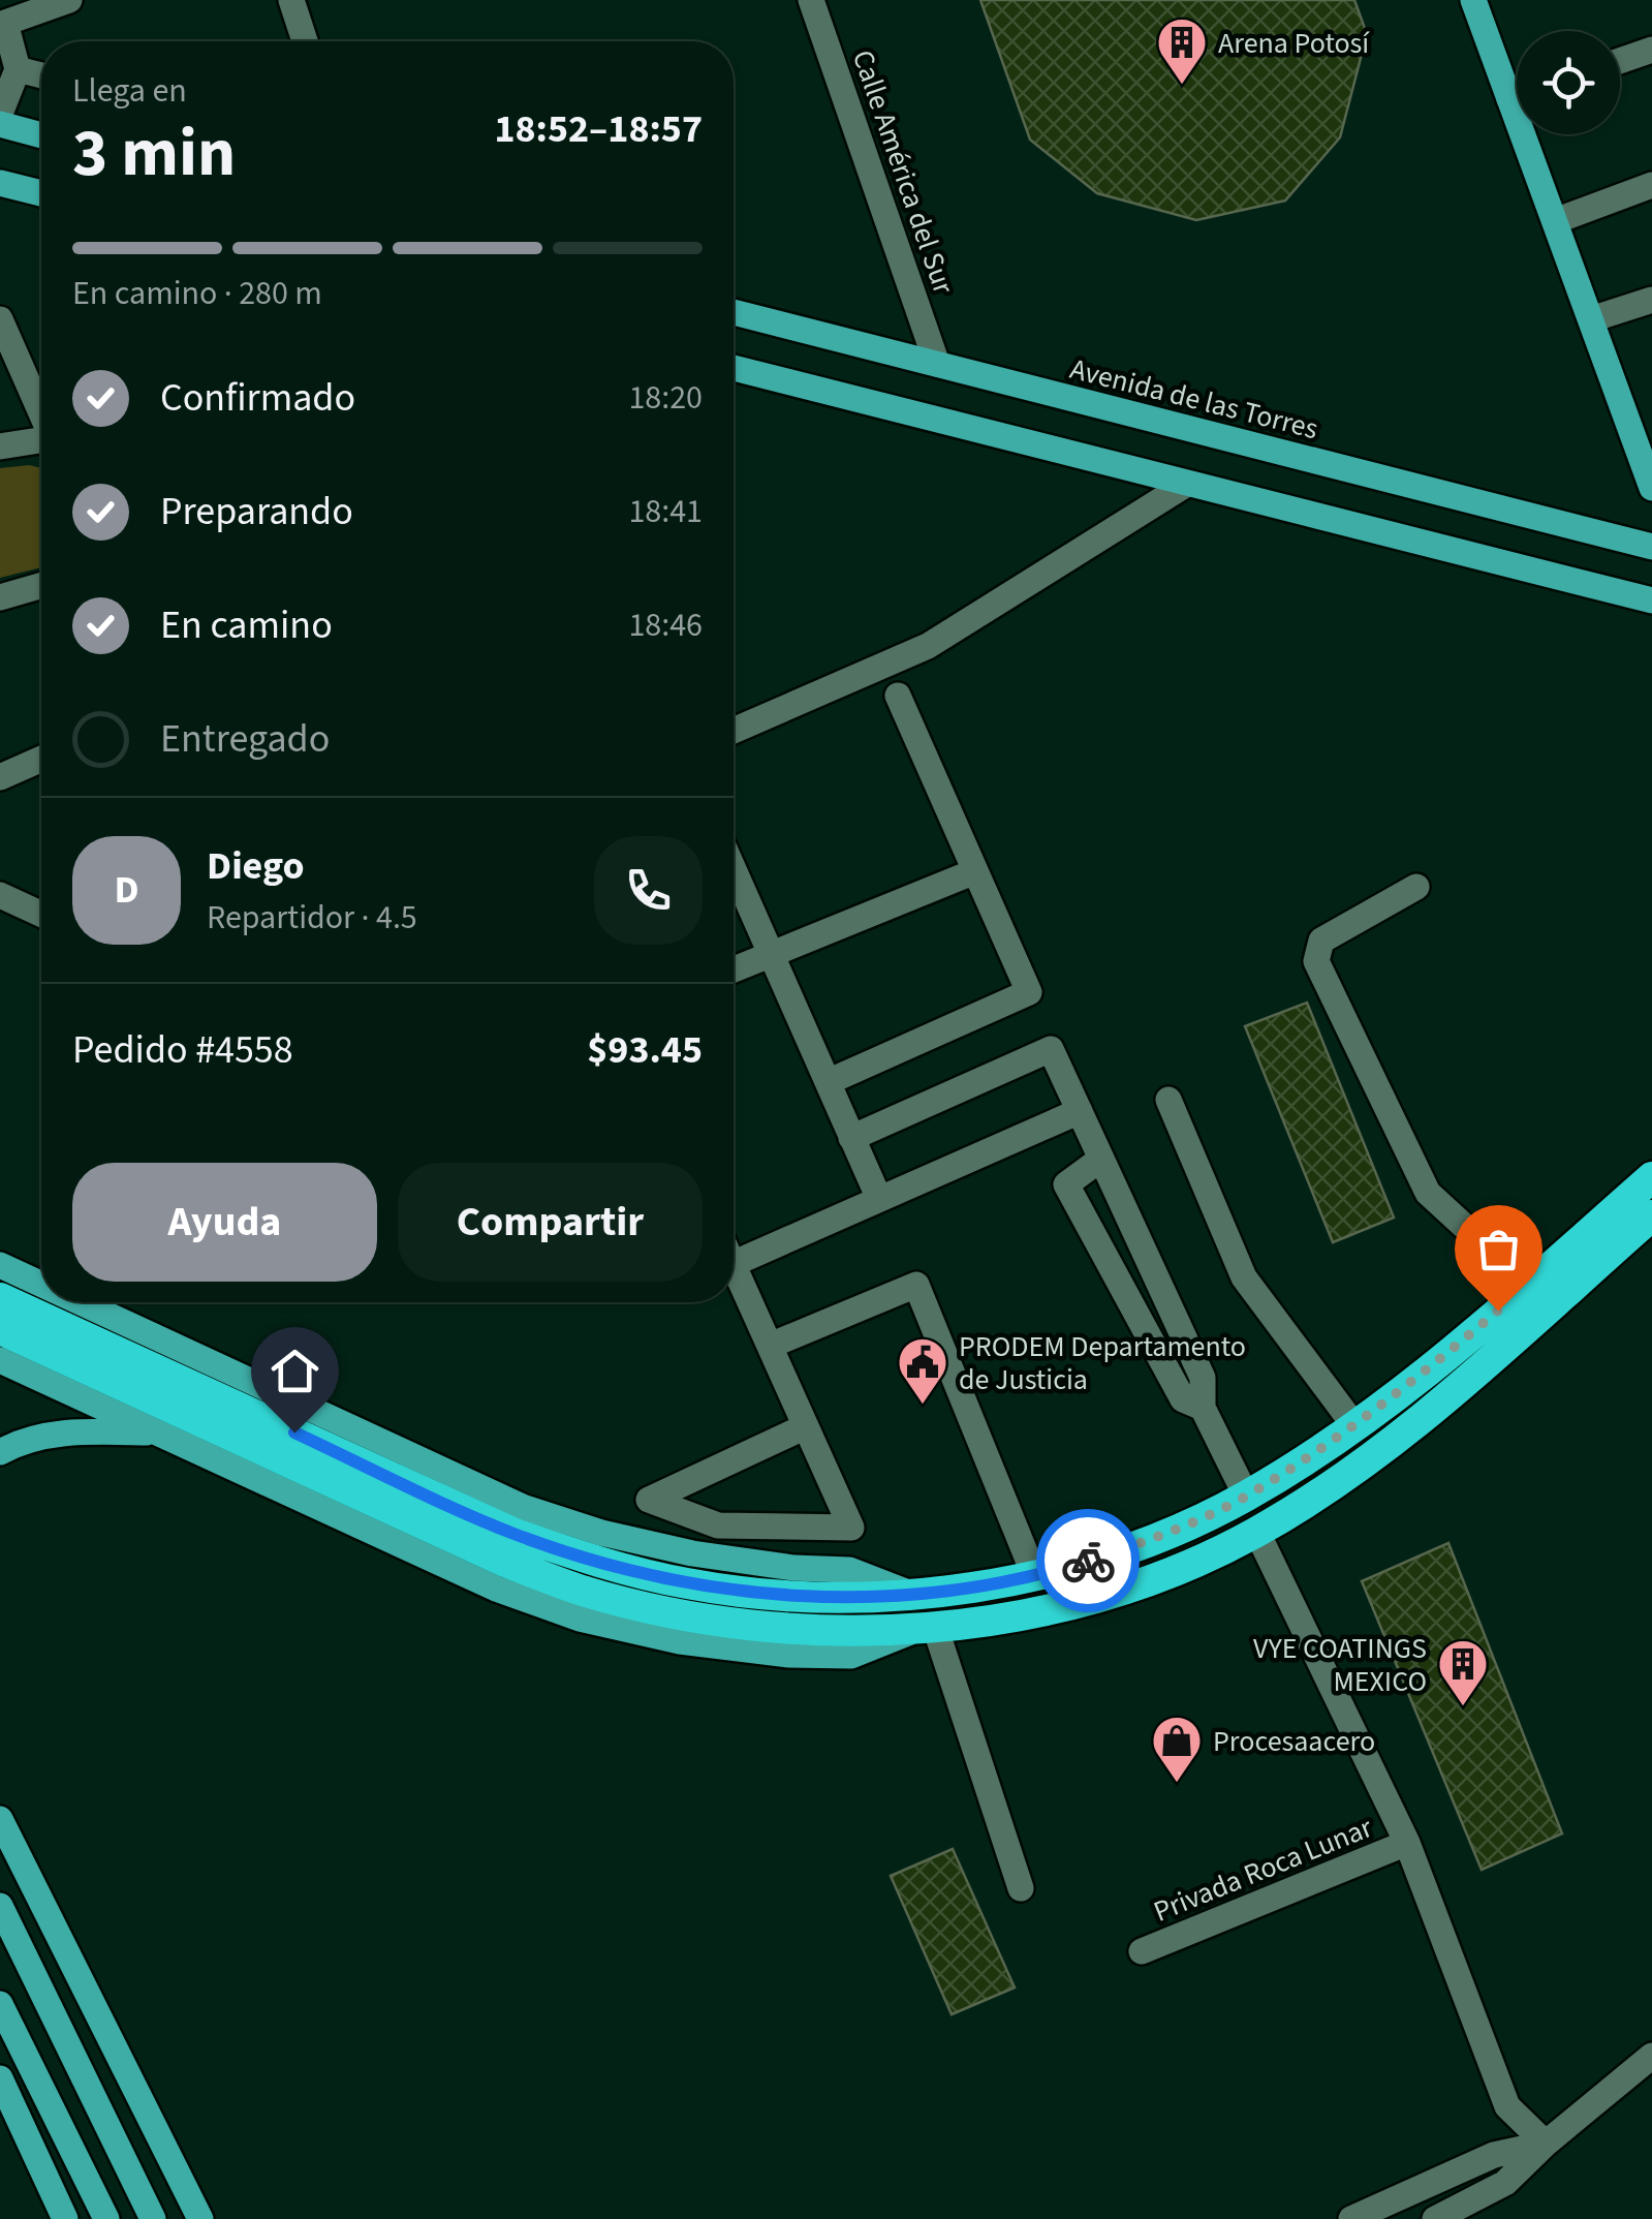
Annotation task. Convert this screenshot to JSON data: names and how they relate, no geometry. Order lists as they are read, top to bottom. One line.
{"streets":{"main road":["Avenida de las Torres"],"street":["Calle América del Sur","Privada Roca Lunar"]},"crossings":[["Calle América del Sur","Avenida de las Torres"]],"places":{"building":["Arena Potosí","VYE COATINGS MEXICO"],"public building":["PRODEM Departamento de Justicia"],"shop":["Procesaacero"]},"page":{"heading":["3 min","Llega en","18:52–18:57"],"panel":["Diego","Repartidor · 4.5","Pedido #4558","$93.45"],"bar":"En camino · 280 m","list":[["Confirmado","18:20"],["Preparando","18:41"],["En camino","18:46"],"Entregado"],"round":"D","buttons":["Ayuda","Compartir"]}}
